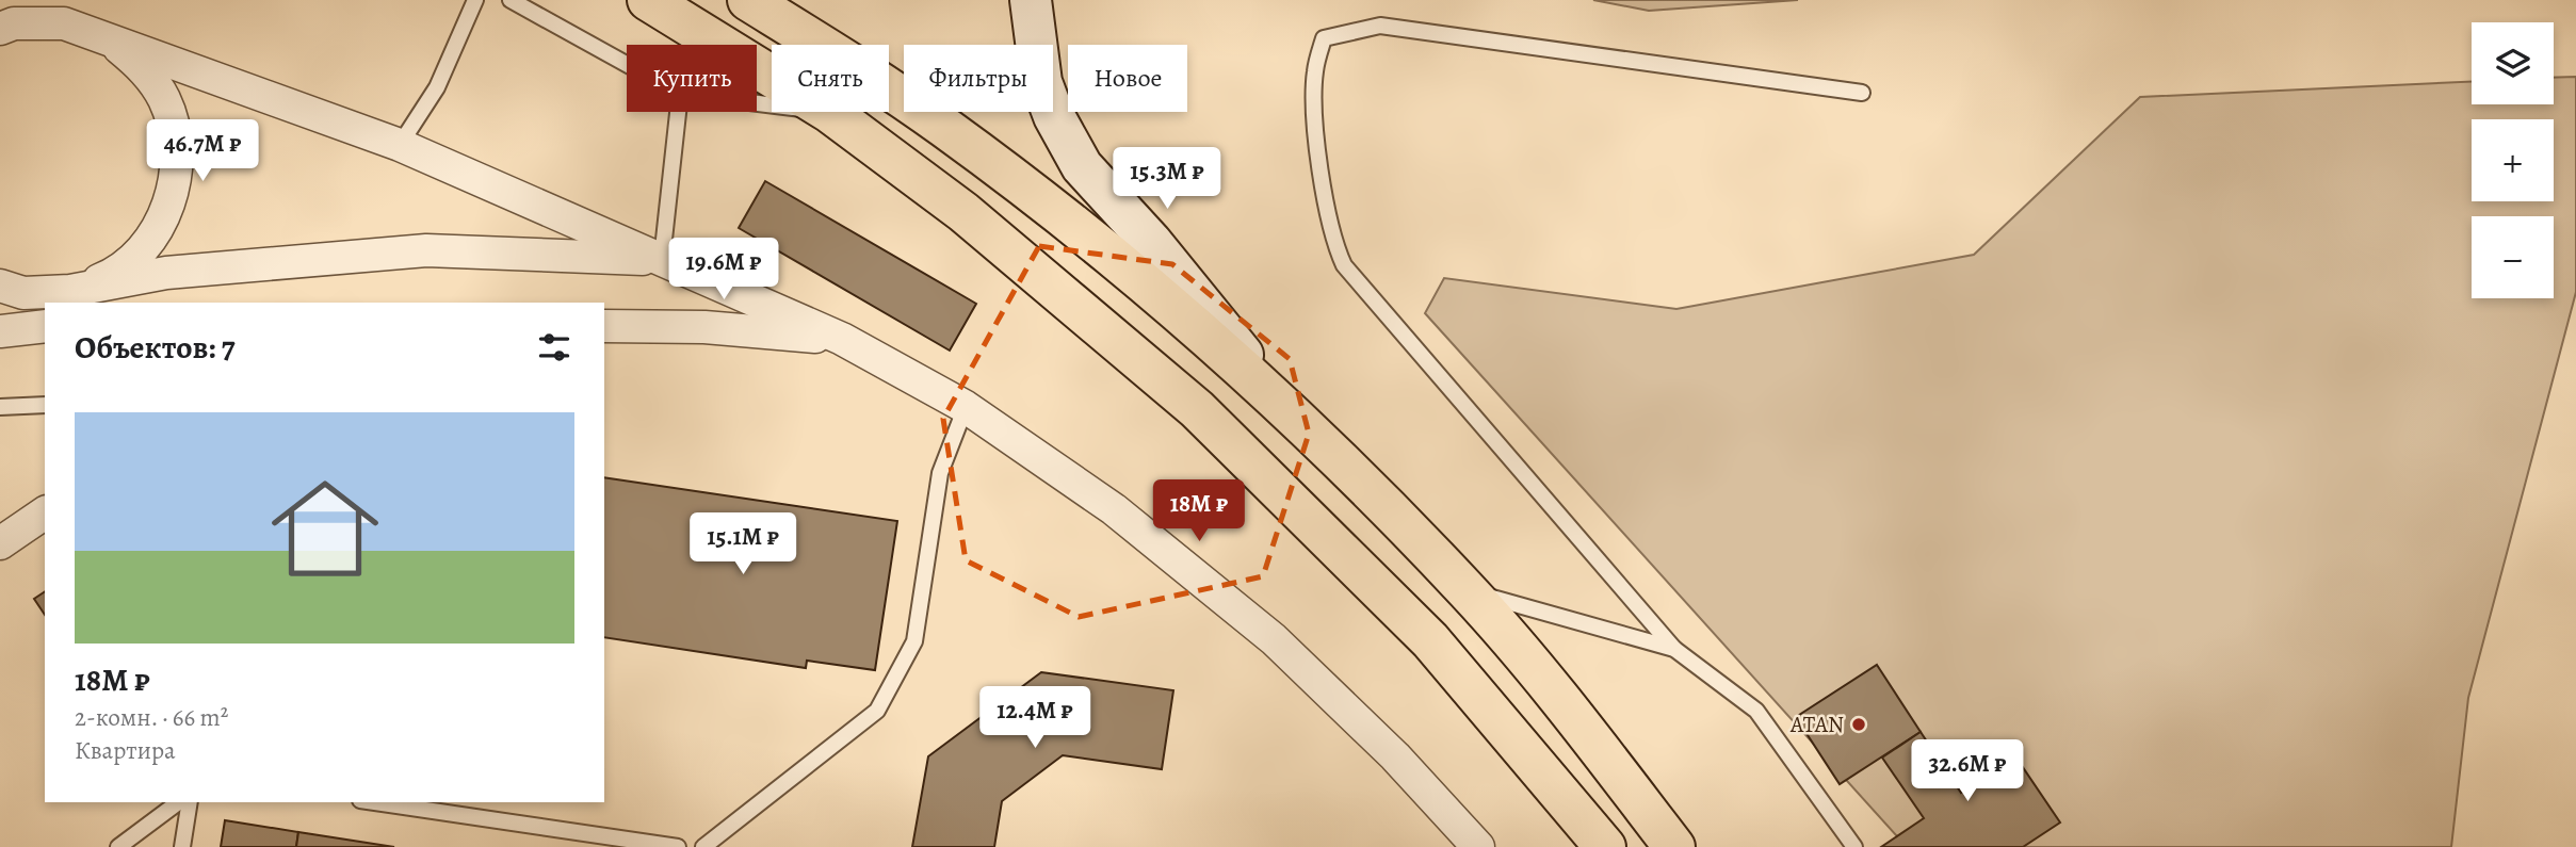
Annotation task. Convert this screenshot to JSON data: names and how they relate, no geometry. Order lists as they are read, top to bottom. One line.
{"places":["ATAN"],"page":{"map_buttons":["+","−"],"chip":["Купить","Снять","Фильтры","Новое"],"price":["46.7M ₽","15.3M ₽","19.6M ₽","18M ₽","15.1M ₽","12.4M ₽","32.6M ₽"],"heading":"Объектов: 7","list":[{"name":"18M ₽","note":"2-комн. · 66 m² · Квартира"}]}}
